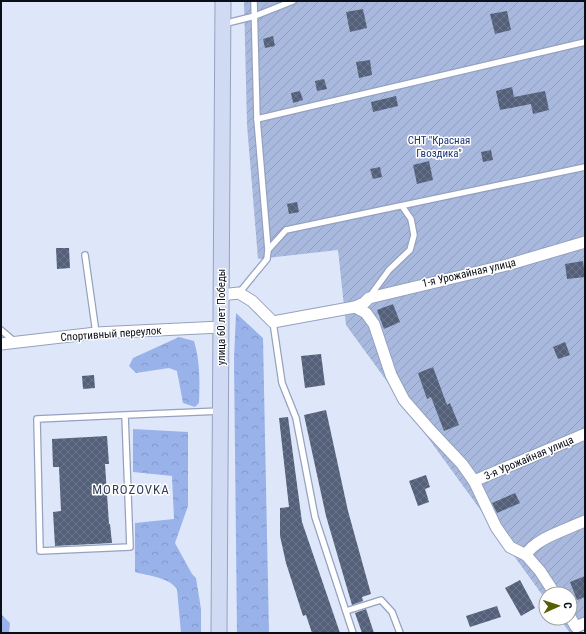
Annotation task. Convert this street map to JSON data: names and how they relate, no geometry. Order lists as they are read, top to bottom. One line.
{"streets":{"street":["1-я Урожайная улица","улица 60 лет Победы","Спортивный переулок","3-я Урожайная улица"]},"crossings":[["улица 60 лет Победы","Спортивный переулок"]],"districts":["MOROZOVKA"],"parks":["СНТ \"Красная Гвоздика\""],"north":"right"}
